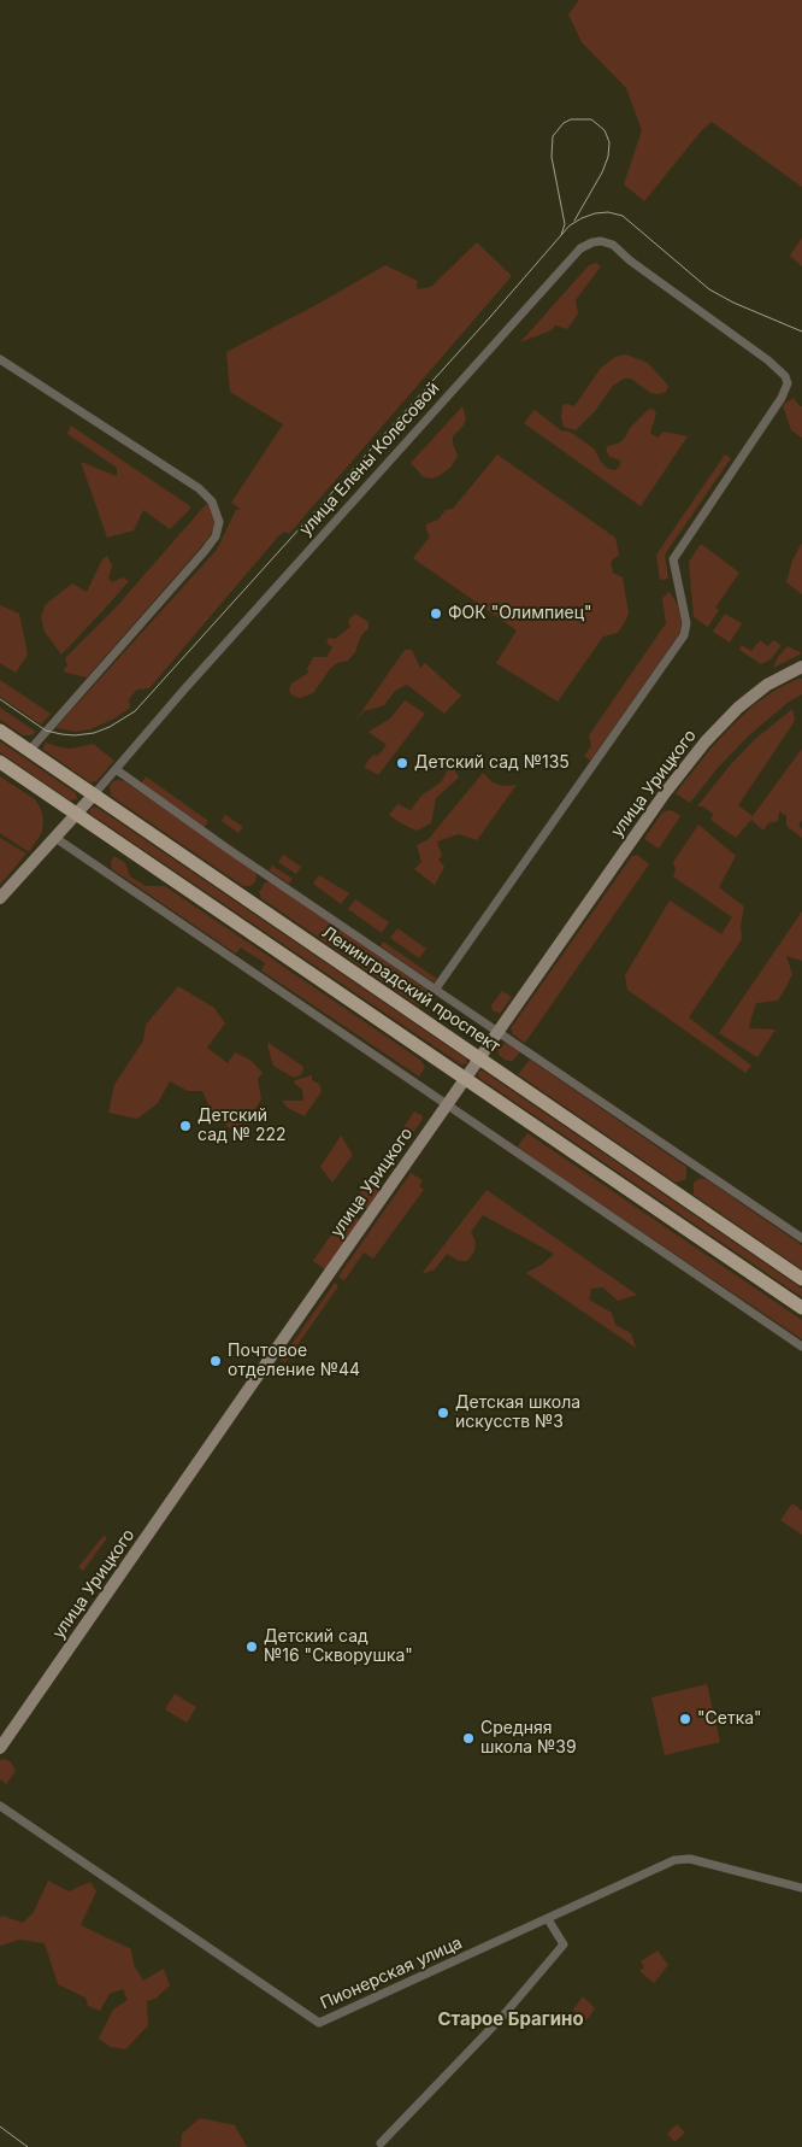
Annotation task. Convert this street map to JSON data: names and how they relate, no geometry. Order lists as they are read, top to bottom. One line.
{"streets":{"main road":["Ленинградский проспект"],"street":["улица Елены Колесовой","улица Урицкого","Пионерская улица"]},"crossings":[["улица Елены Колесовой","Ленинградский проспект"],["улица Урицкого","Ленинградский проспект"]],"districts":["Старое Брагино"],"places":["ФОК \"Олимпиец\"","Детский сад №135","Детский сад № 222","Почтовое отделение №44","Детская школа искусств №3","Детский сад №16 \"Скворушка\"","\"Сетка\"","Средняя школа №39"]}
